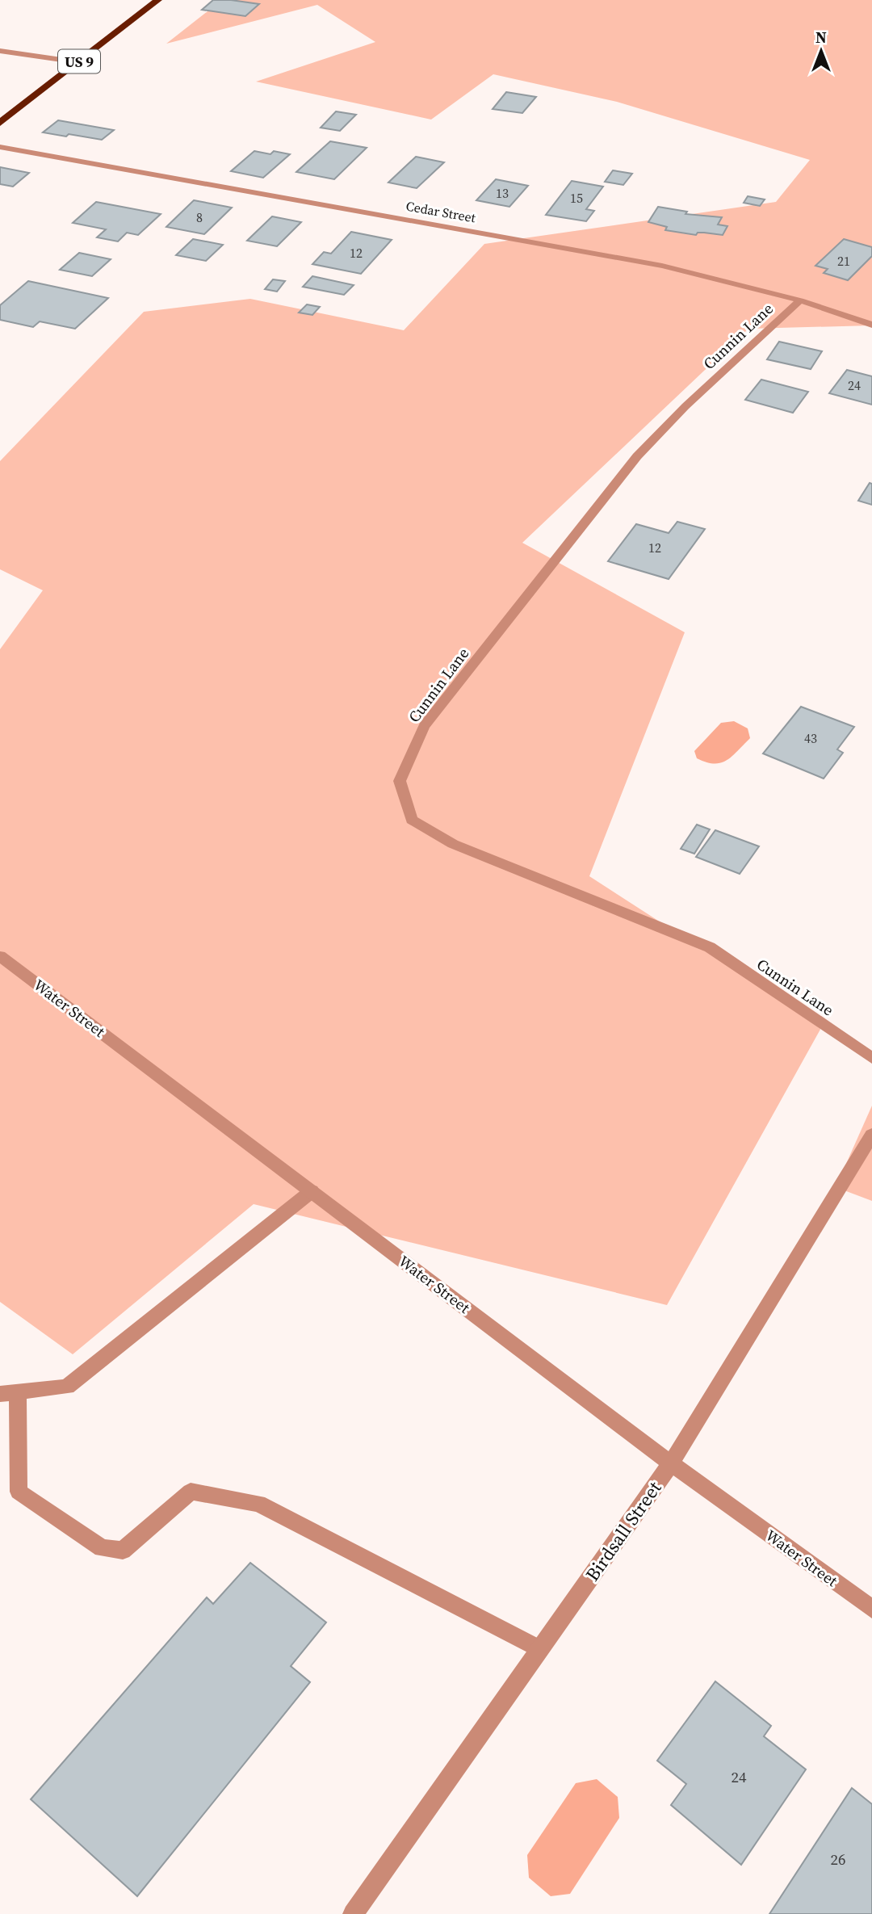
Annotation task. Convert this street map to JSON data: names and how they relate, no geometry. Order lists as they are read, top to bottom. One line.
{"streets":{"highway":["US 9"],"street":["Cedar Street","Cunnin Lane","Water Street","Birdsall Street"]},"crossings":[["Cedar Street","Cunnin Lane"],["Water Street","Birdsall Street"]],"house_numbers":["13","15","8","12","21","24","12","43","24","26"],"north":"top"}
